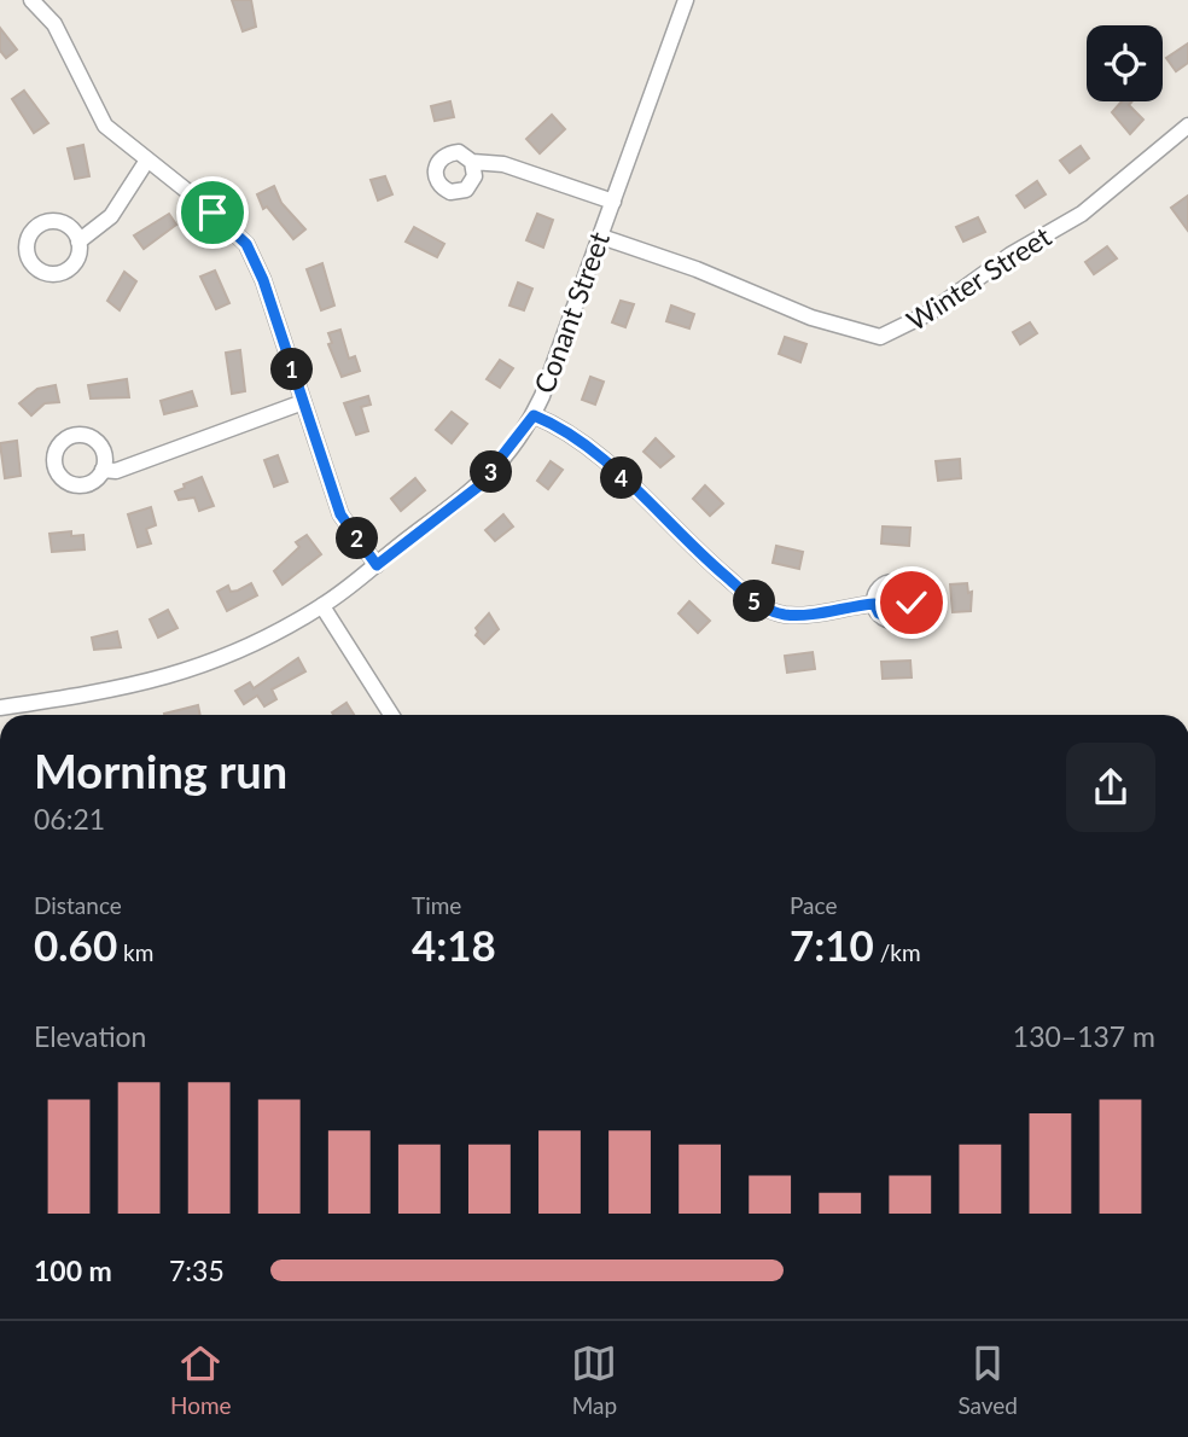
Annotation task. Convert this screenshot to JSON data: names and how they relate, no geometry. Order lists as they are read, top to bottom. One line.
{"streets":{"street":["Winter Street","Conant Street"]},"crossings":[["Winter Street","Conant Street"]],"page":{"pins":["1","3","4","2","5"],"heading":["Morning run","06:21"],"stats":[["Distance","0.60 km"],["Time","4:18"],["Pace","7:10 /km"]],"chart":["Elevation","130–137 m"],"list":[{"name":"100 m","note":"7:35"}],"tabs":["Home","Map","Saved"]}}
